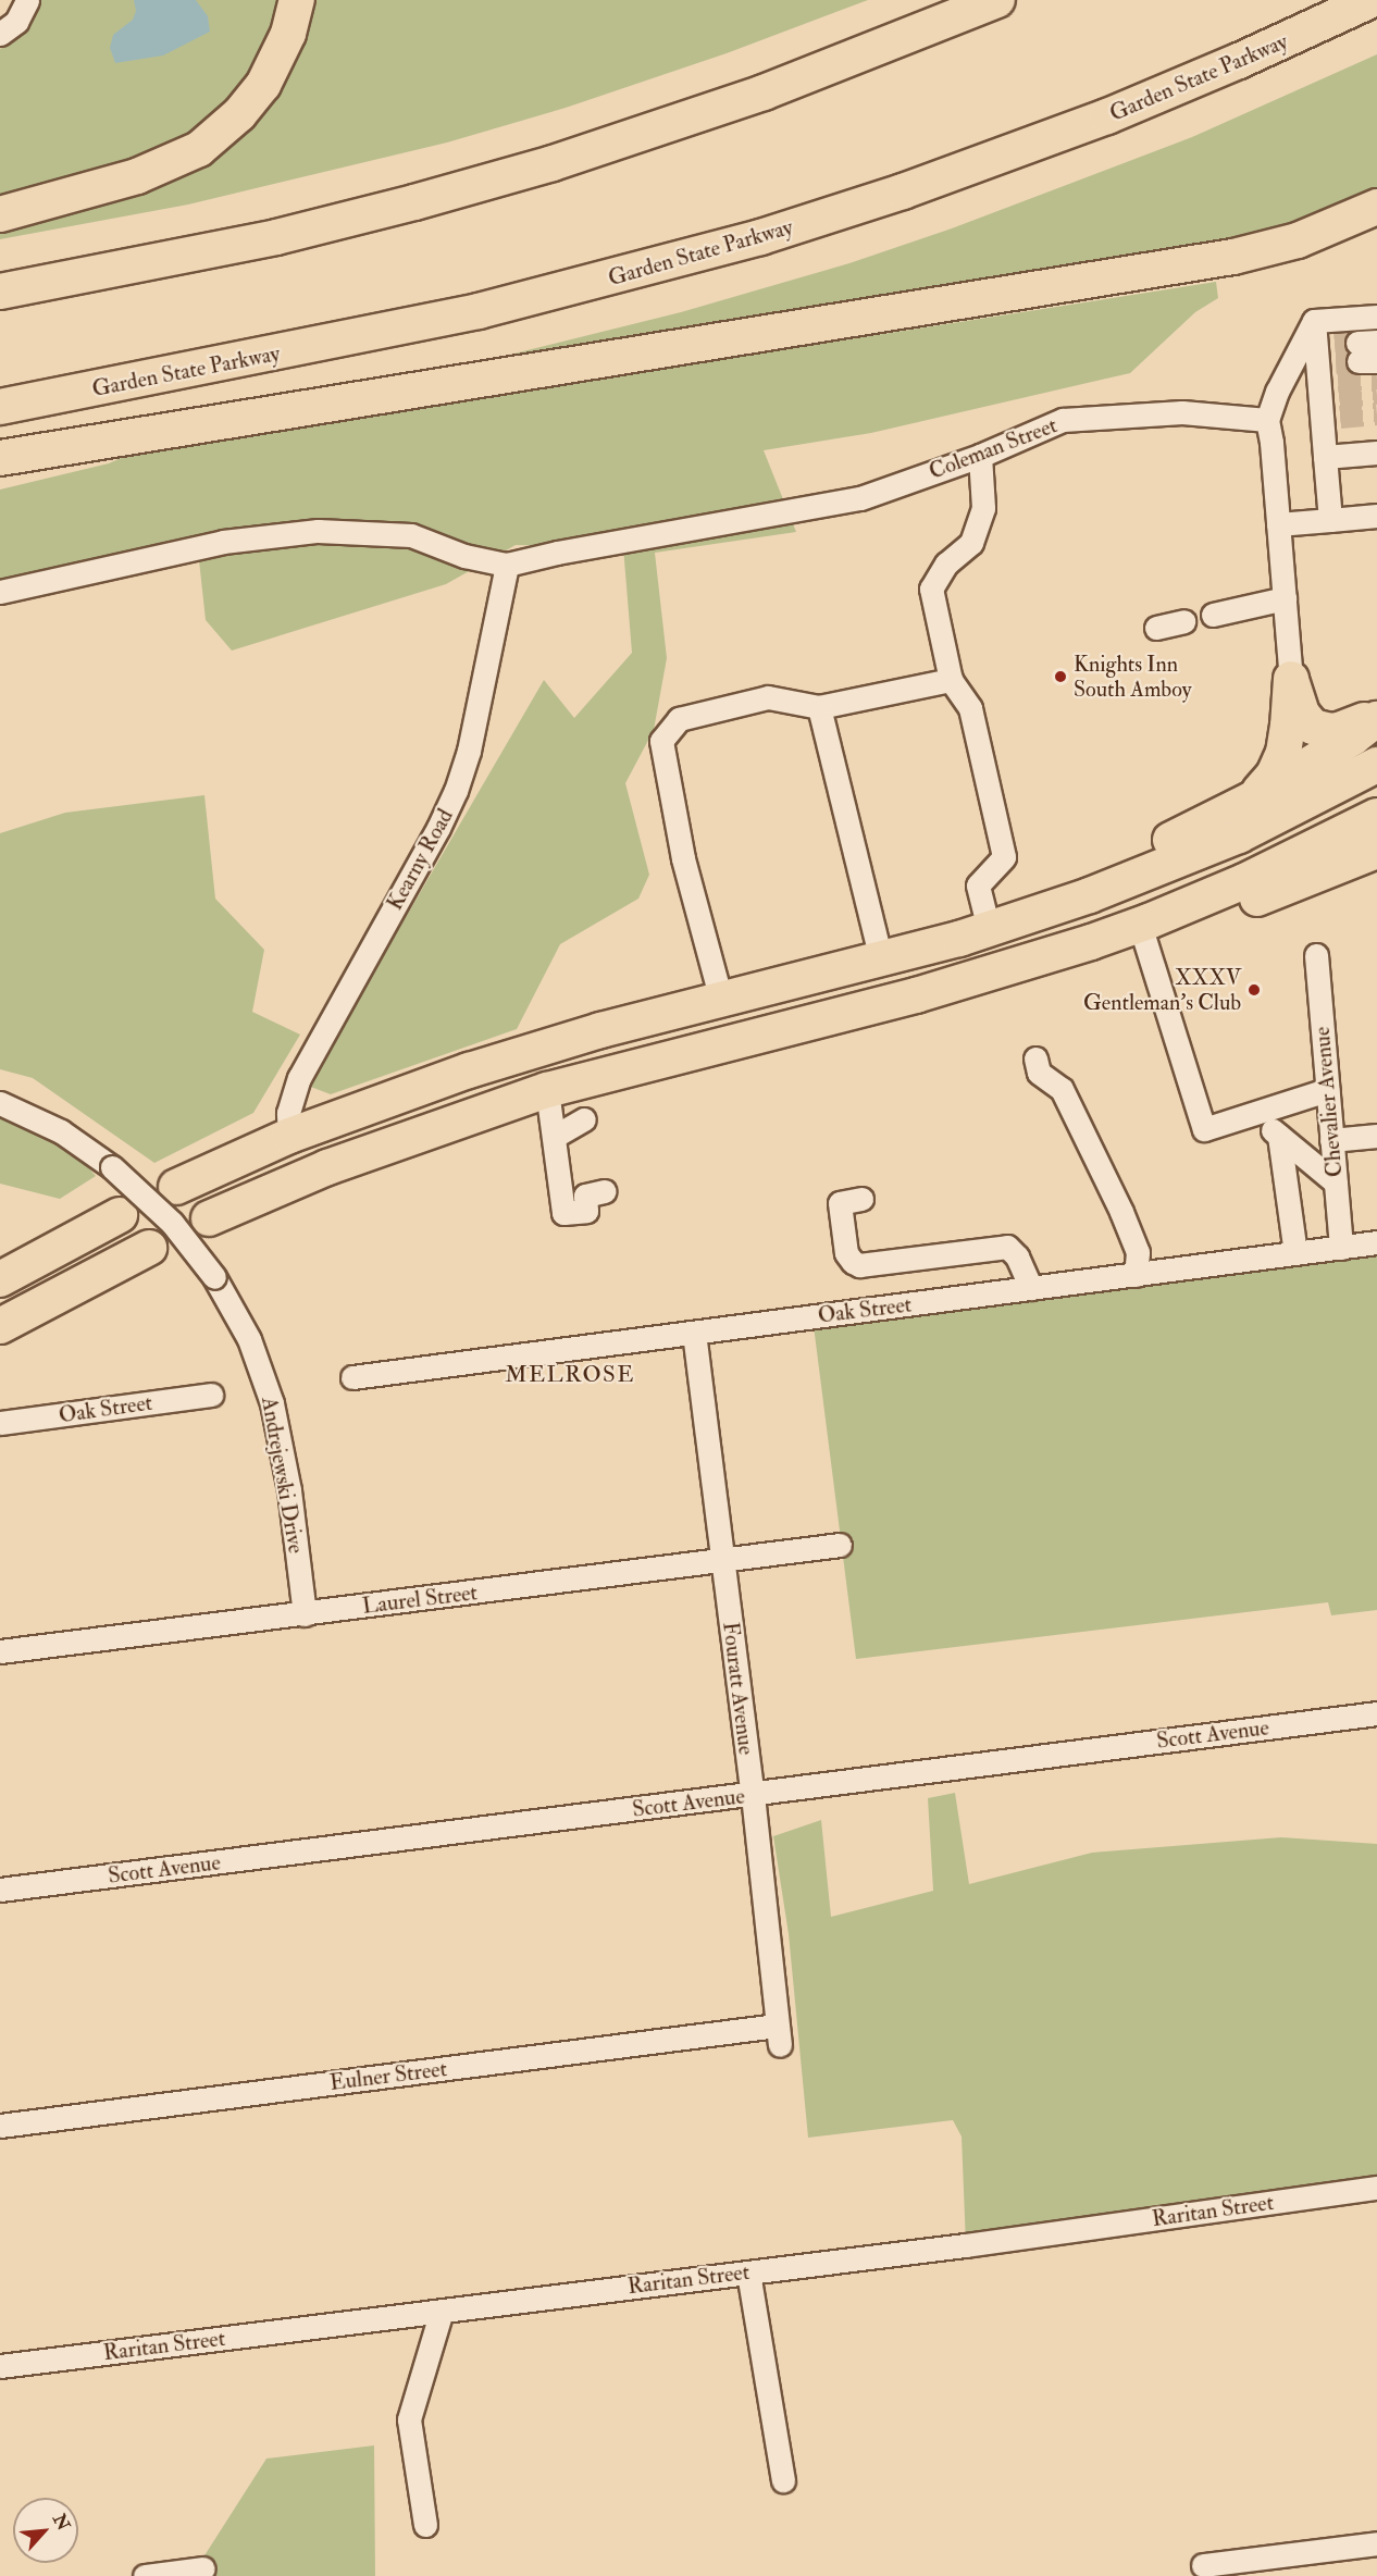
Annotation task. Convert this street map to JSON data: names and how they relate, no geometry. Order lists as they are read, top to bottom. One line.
{"streets":{"highway":["Garden State Parkway"],"street":["Coleman Street","Kearny Road","Chevalier Avenue","Oak Street","Andrejewski Drive","Laurel Street","Fouratt Avenue","Scott Avenue","Eulner Street","Raritan Street"]},"crossings":[["Coleman Street","Kearny Road"],["Chevalier Avenue","Oak Street"],["Oak Street","Fouratt Avenue"],["Andrejewski Drive","Laurel Street"],["Laurel Street","Fouratt Avenue"],["Fouratt Avenue","Scott Avenue"],["Fouratt Avenue","Eulner Street"]],"districts":["MELROSE"],"places":["Knights Inn South Amboy","XXXV Gentleman's Club"],"north":"top right"}
